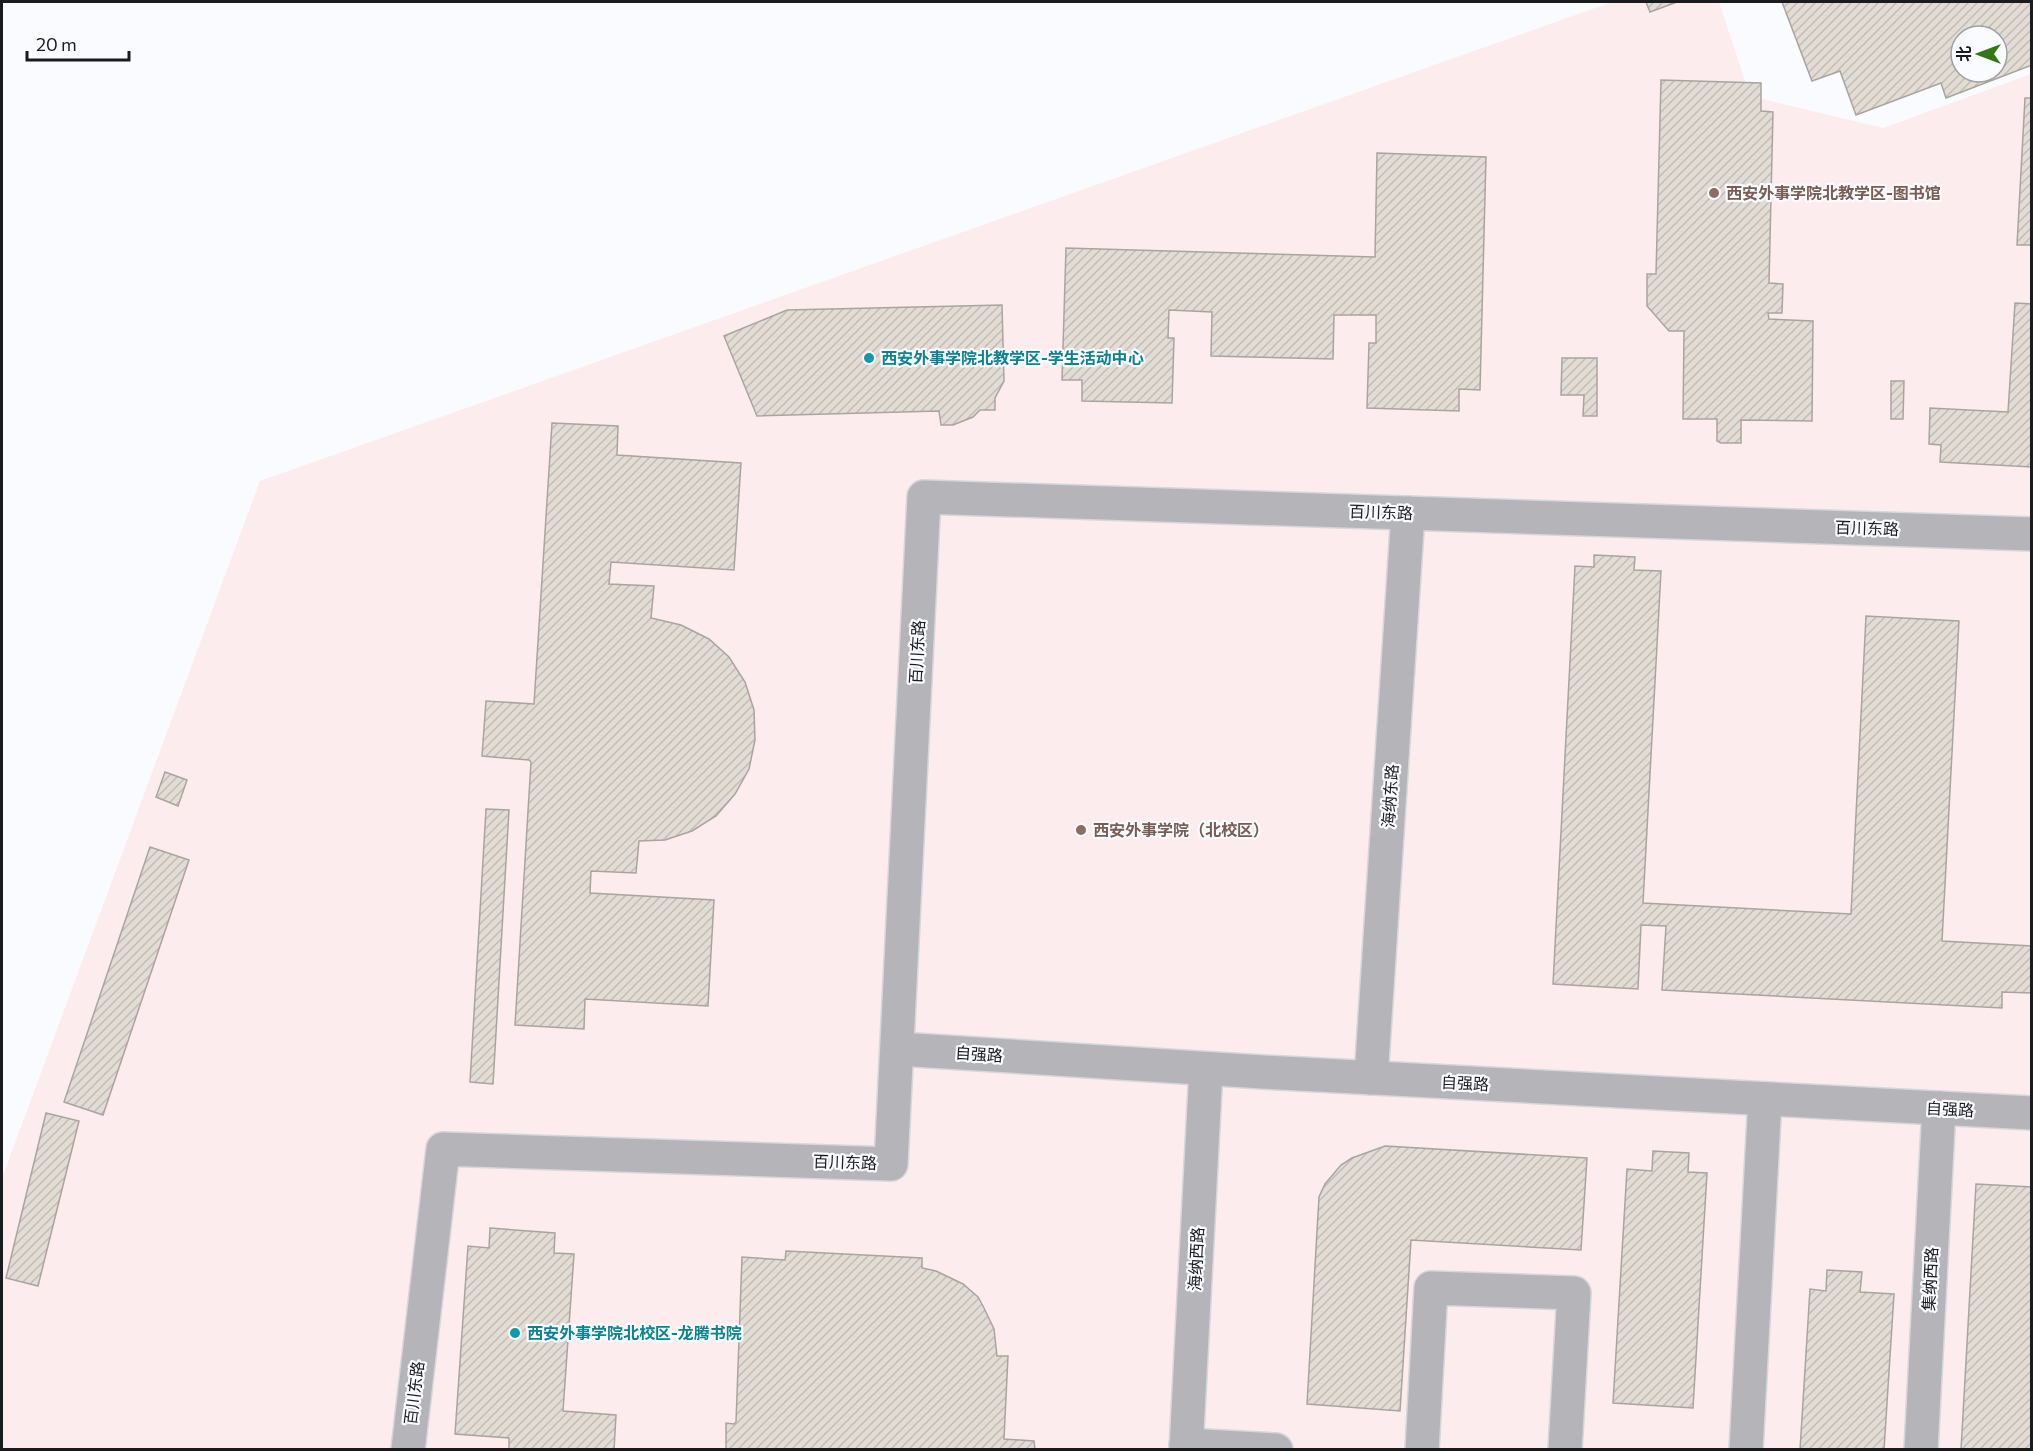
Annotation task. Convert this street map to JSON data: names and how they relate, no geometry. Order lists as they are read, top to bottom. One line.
{"streets":{"street":["百川东路","海纳东路","自强路","海纳西路","集纳西路"]},"crossings":[["百川东路","海纳东路"],["百川东路","自强路"],["海纳东路","自强路"],["自强路","海纳西路"],["自强路","集纳西路"]],"places":["西安外事学院北教学区-图书馆","西安外事学院北教学区-学生活动中心","西安外事学院（北校区）","西安外事学院北校区-龙腾书院"],"scale_bar":"20 m","north":"left"}
